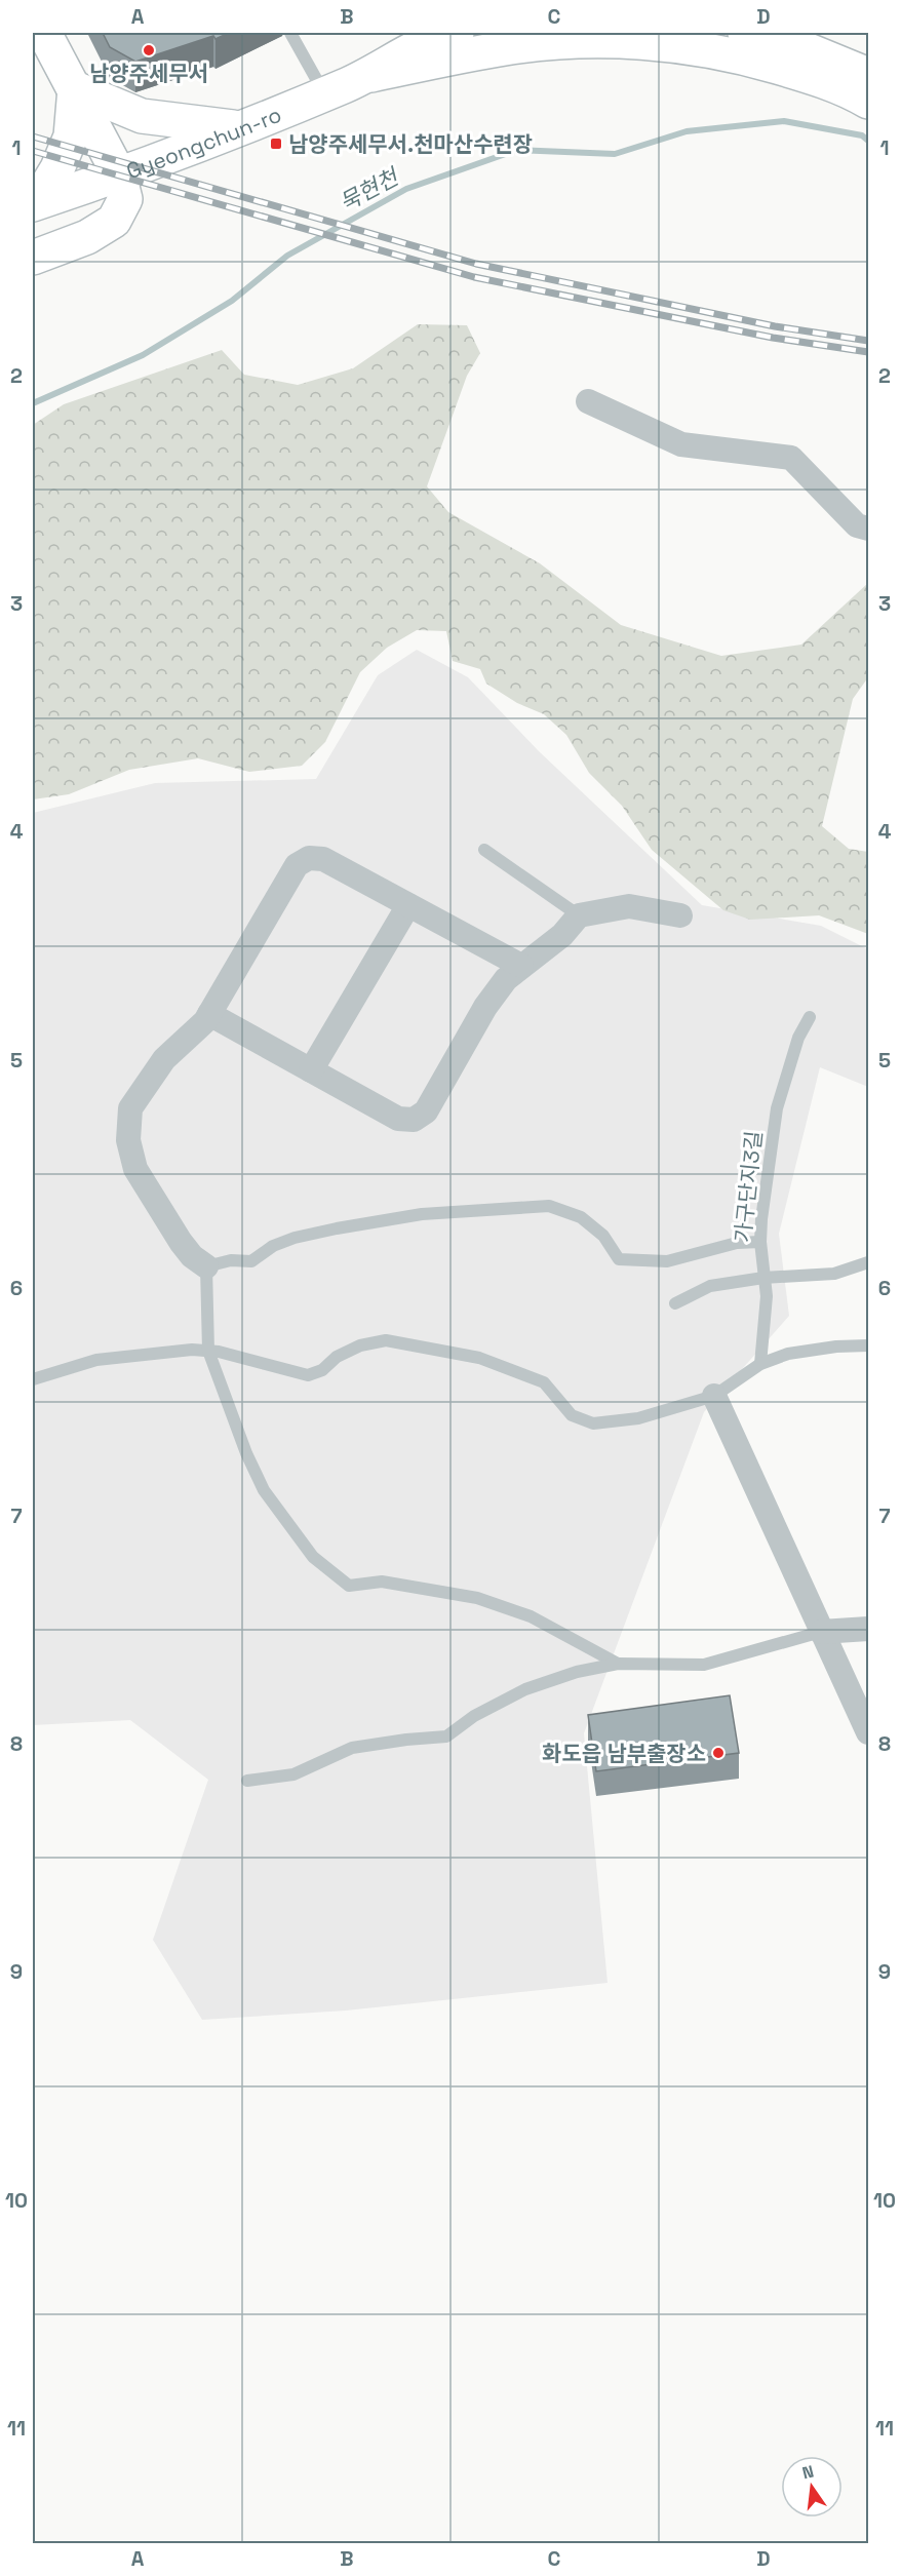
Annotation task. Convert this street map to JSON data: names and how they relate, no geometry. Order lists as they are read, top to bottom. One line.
{"streets":{"street":["Gyeongchun-ro"],"lane":["가구단지3길"]},"water":["묵현천"],"places":{"other":["남양주세무서","화도읍 남부출장소"],"transit":["남양주세무서.천마산수련장"]},"north":"top","grid":{"columns":["A","B","C","D"],"rows":["1","2","3","4","5","6","7","8","9","10","11"]}}
